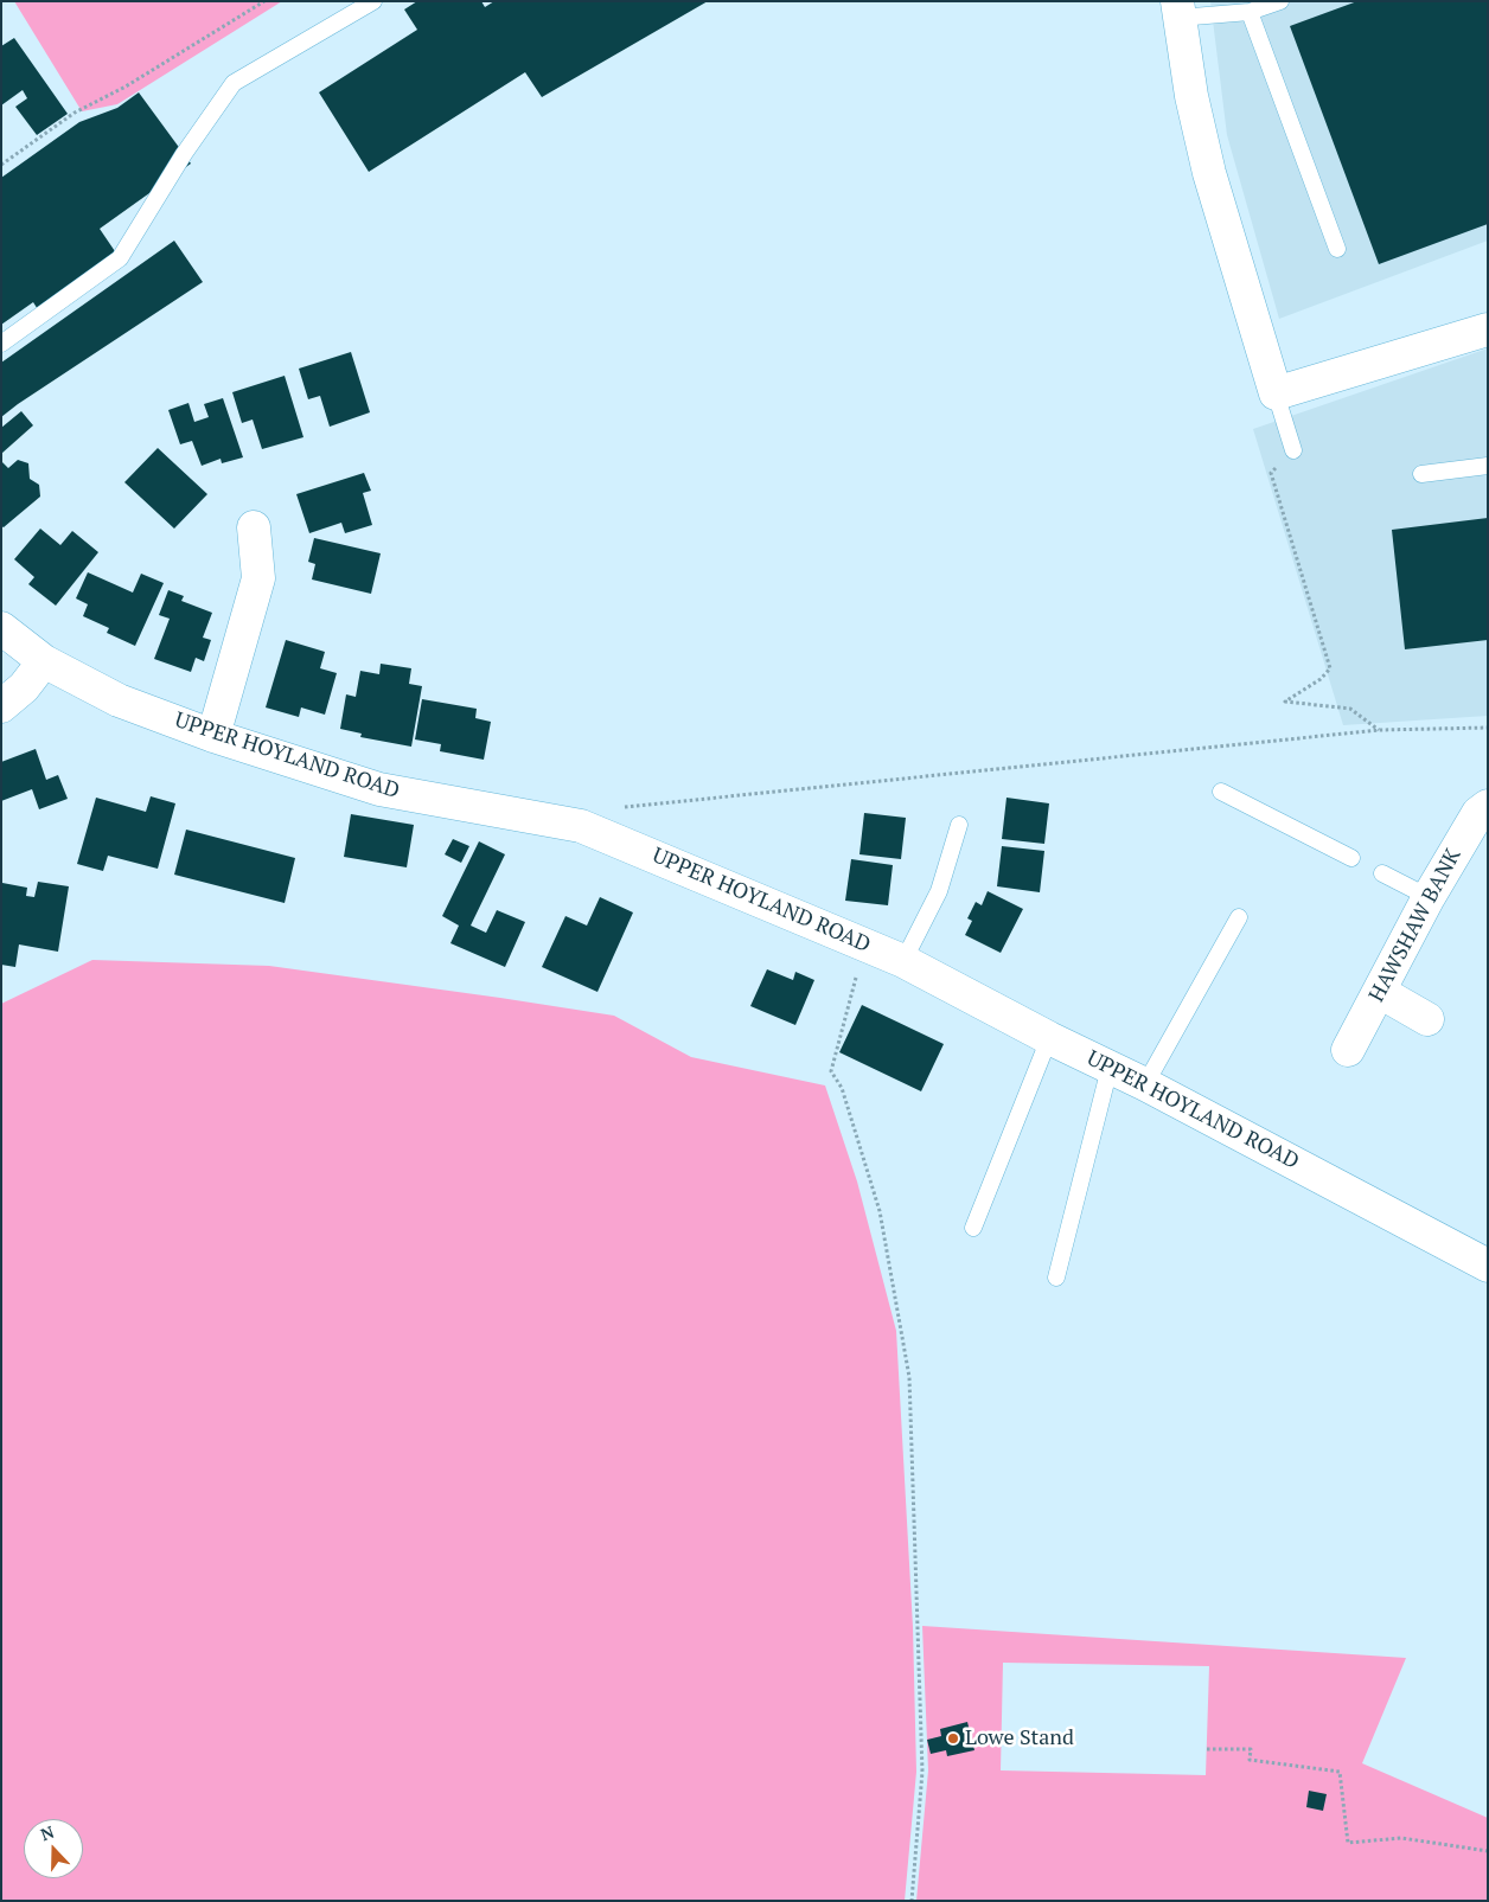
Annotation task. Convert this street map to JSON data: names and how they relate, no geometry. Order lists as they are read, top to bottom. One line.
{"streets":{"street":["UPPER HOYLAND ROAD","HAWSHAW BANK"]},"places":["Lowe Stand"],"north":"top"}
